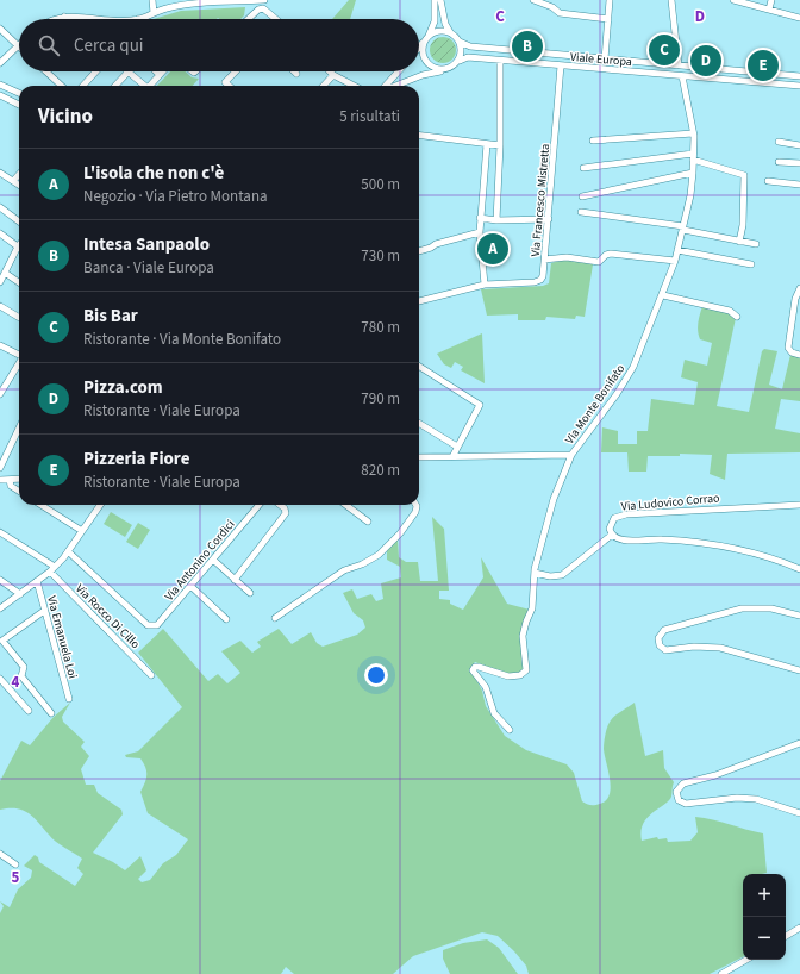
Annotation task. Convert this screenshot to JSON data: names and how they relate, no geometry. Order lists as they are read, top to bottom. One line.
{"streets":{"street":["Viale Europa","Via Francesco Mistretta","Via Monte Bonifato","Via Ludovico Corrao","Via Antonino Cordici","Via Rocco Di Cillo","Via Emanuela Loi"]},"crossings":[["Viale Europa","Via Francesco Mistretta"],["Viale Europa","Via Monte Bonifato"]],"page":{"search":"Cerca qui","pins":["B","C","D","E","A"],"heading":["Vicino","5 risultati"],"list":[{"mark":"A","name":"L'isola che non c'è","note":"Negozio · Via Pietro Montana","value":"500 m"},{"mark":"B","name":"Intesa Sanpaolo","note":"Banca · Viale Europa","value":"730 m"},{"mark":"C","name":"Bis Bar","note":"Ristorante · Via Monte Bonifato","value":"780 m"},{"mark":"D","name":"Pizza.com","note":"Ristorante · Viale Europa","value":"790 m"},{"mark":"E","name":"Pizzeria Fiore","note":"Ristorante · Viale Europa","value":"820 m"}],"map_buttons":["+","−"]},"grid":{"columns":["C","D"],"rows":["4","5"]}}
